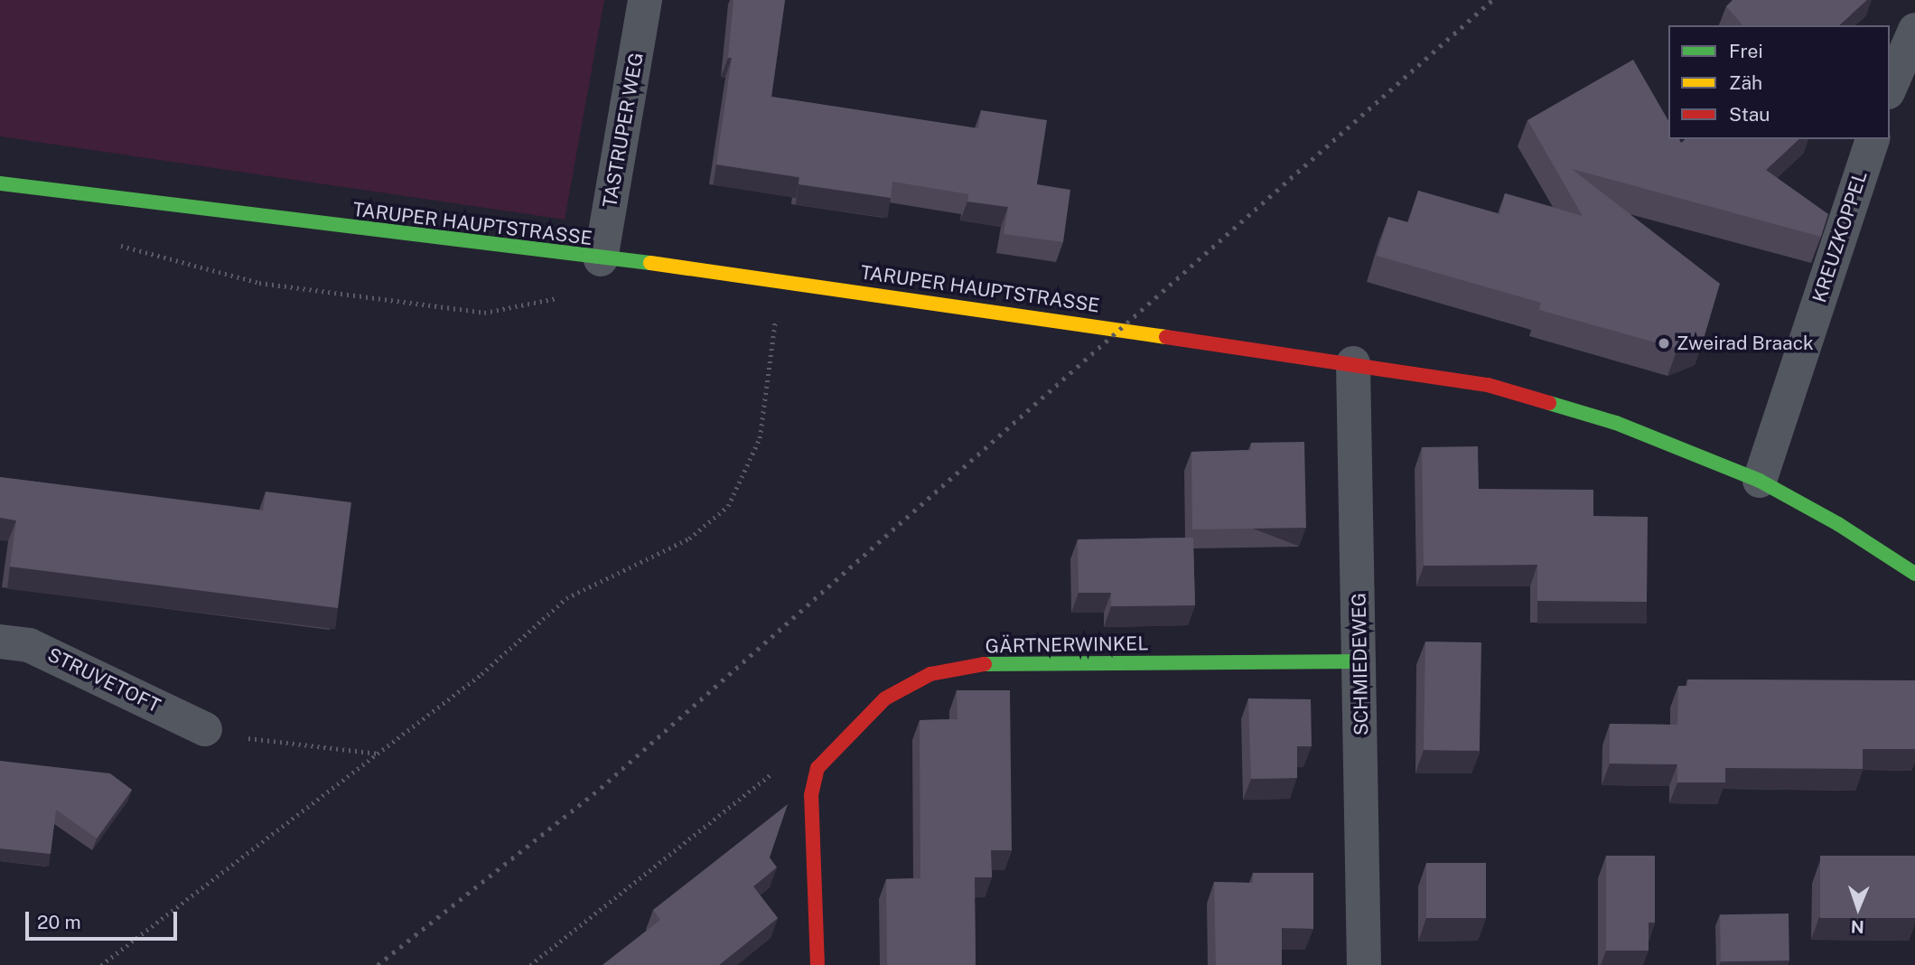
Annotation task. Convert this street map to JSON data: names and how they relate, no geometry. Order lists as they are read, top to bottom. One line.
{"streets":{"street":["TASTRUPER WEG","TARUPER HAUPTSTRASSE","KREUZKOPPEL","GÄRTNERWINKEL","SCHMIEDEWEG","STRUVETOFT"]},"crossings":[["TASTRUPER WEG","TARUPER HAUPTSTRASSE"],["TARUPER HAUPTSTRASSE","KREUZKOPPEL"],["TARUPER HAUPTSTRASSE","SCHMIEDEWEG"],["GÄRTNERWINKEL","SCHMIEDEWEG"]],"places":["Zweirad Braack"],"legend":["Frei","Zäh","Stau"],"scale_bar":"20 m","north":"bottom"}
